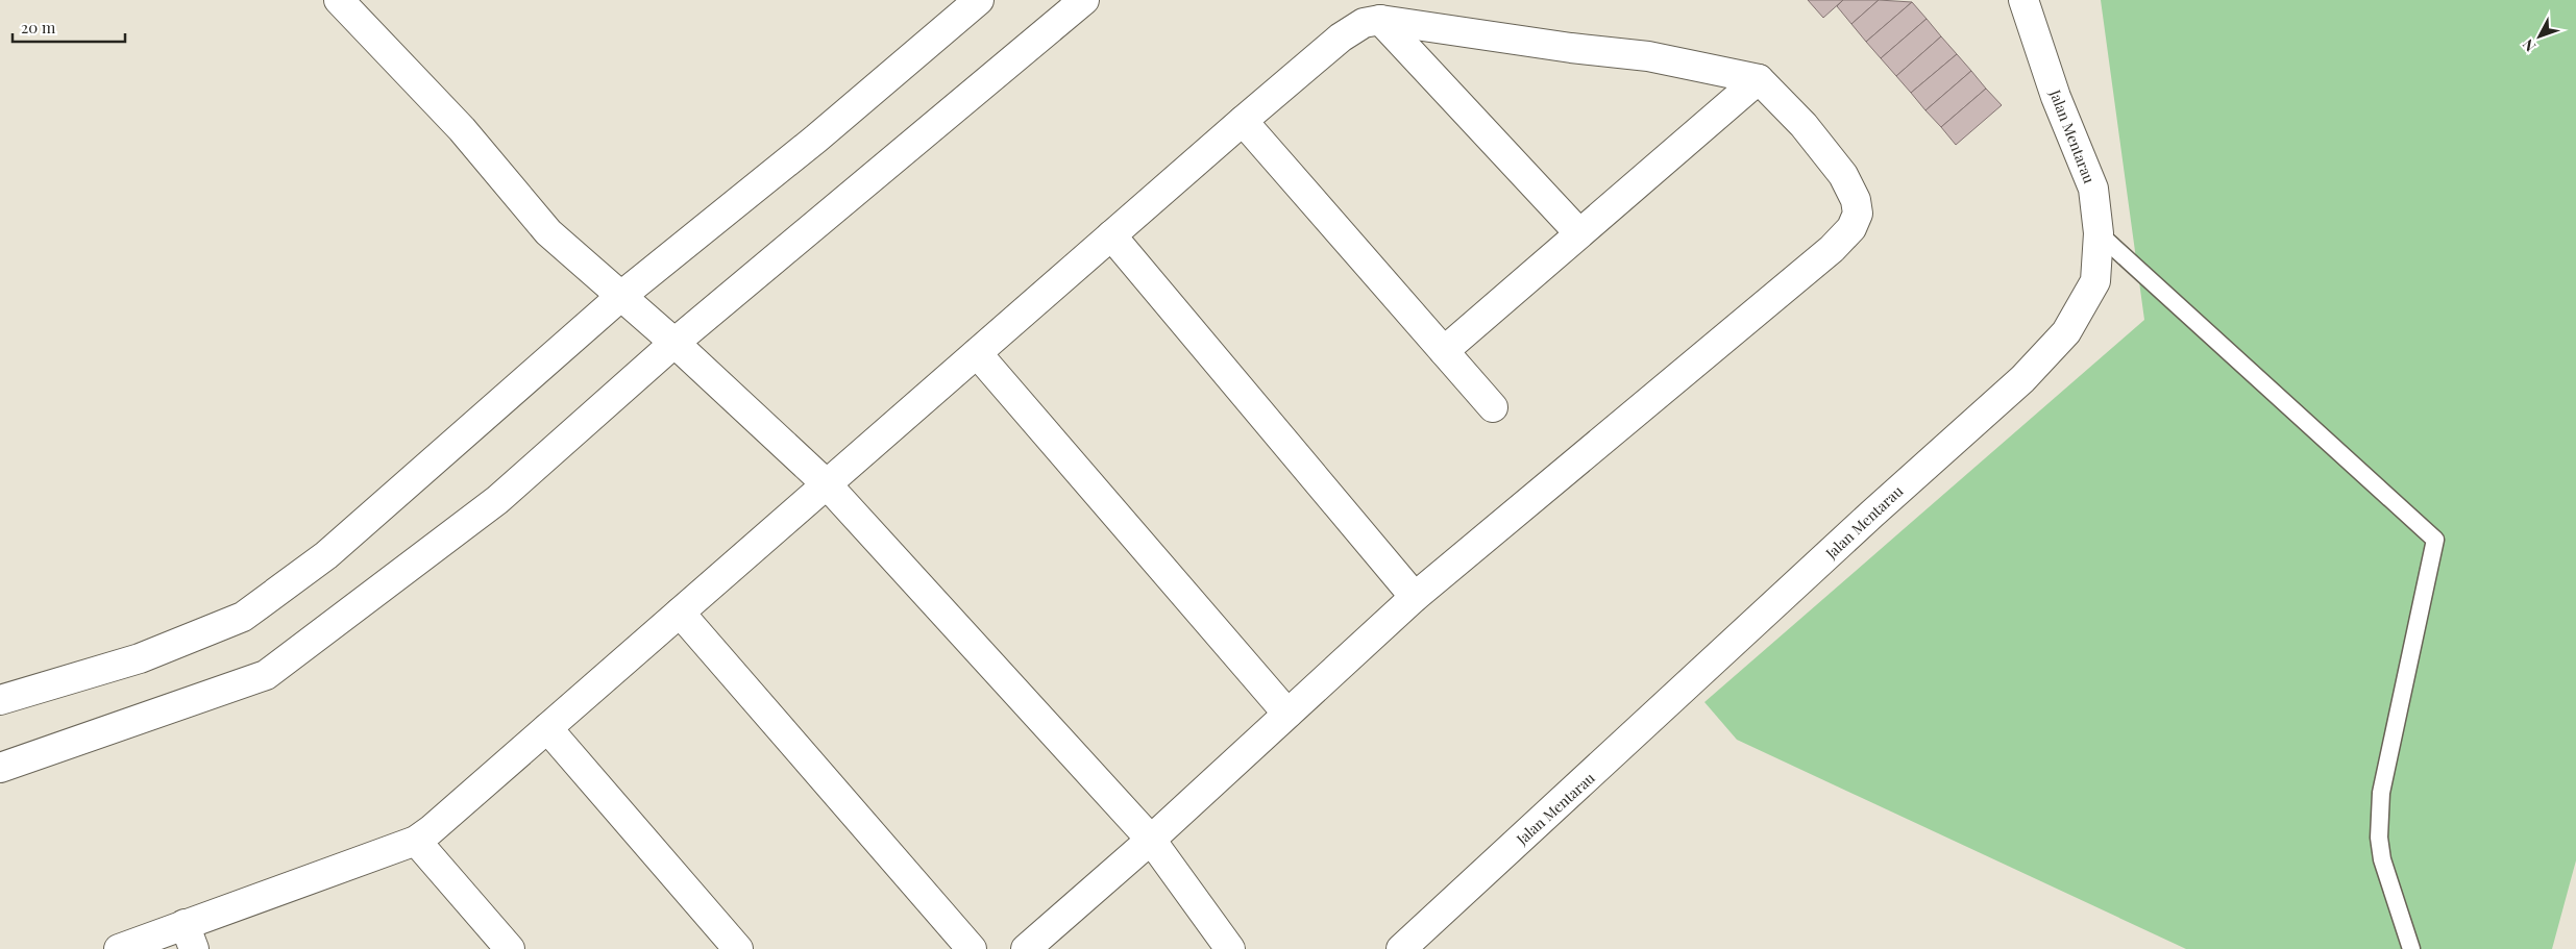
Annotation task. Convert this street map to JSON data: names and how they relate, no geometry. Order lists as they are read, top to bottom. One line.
{"streets":{"street":["Jalan Mentarau"]},"scale_bar":"20 m","north":"bottom left"}
